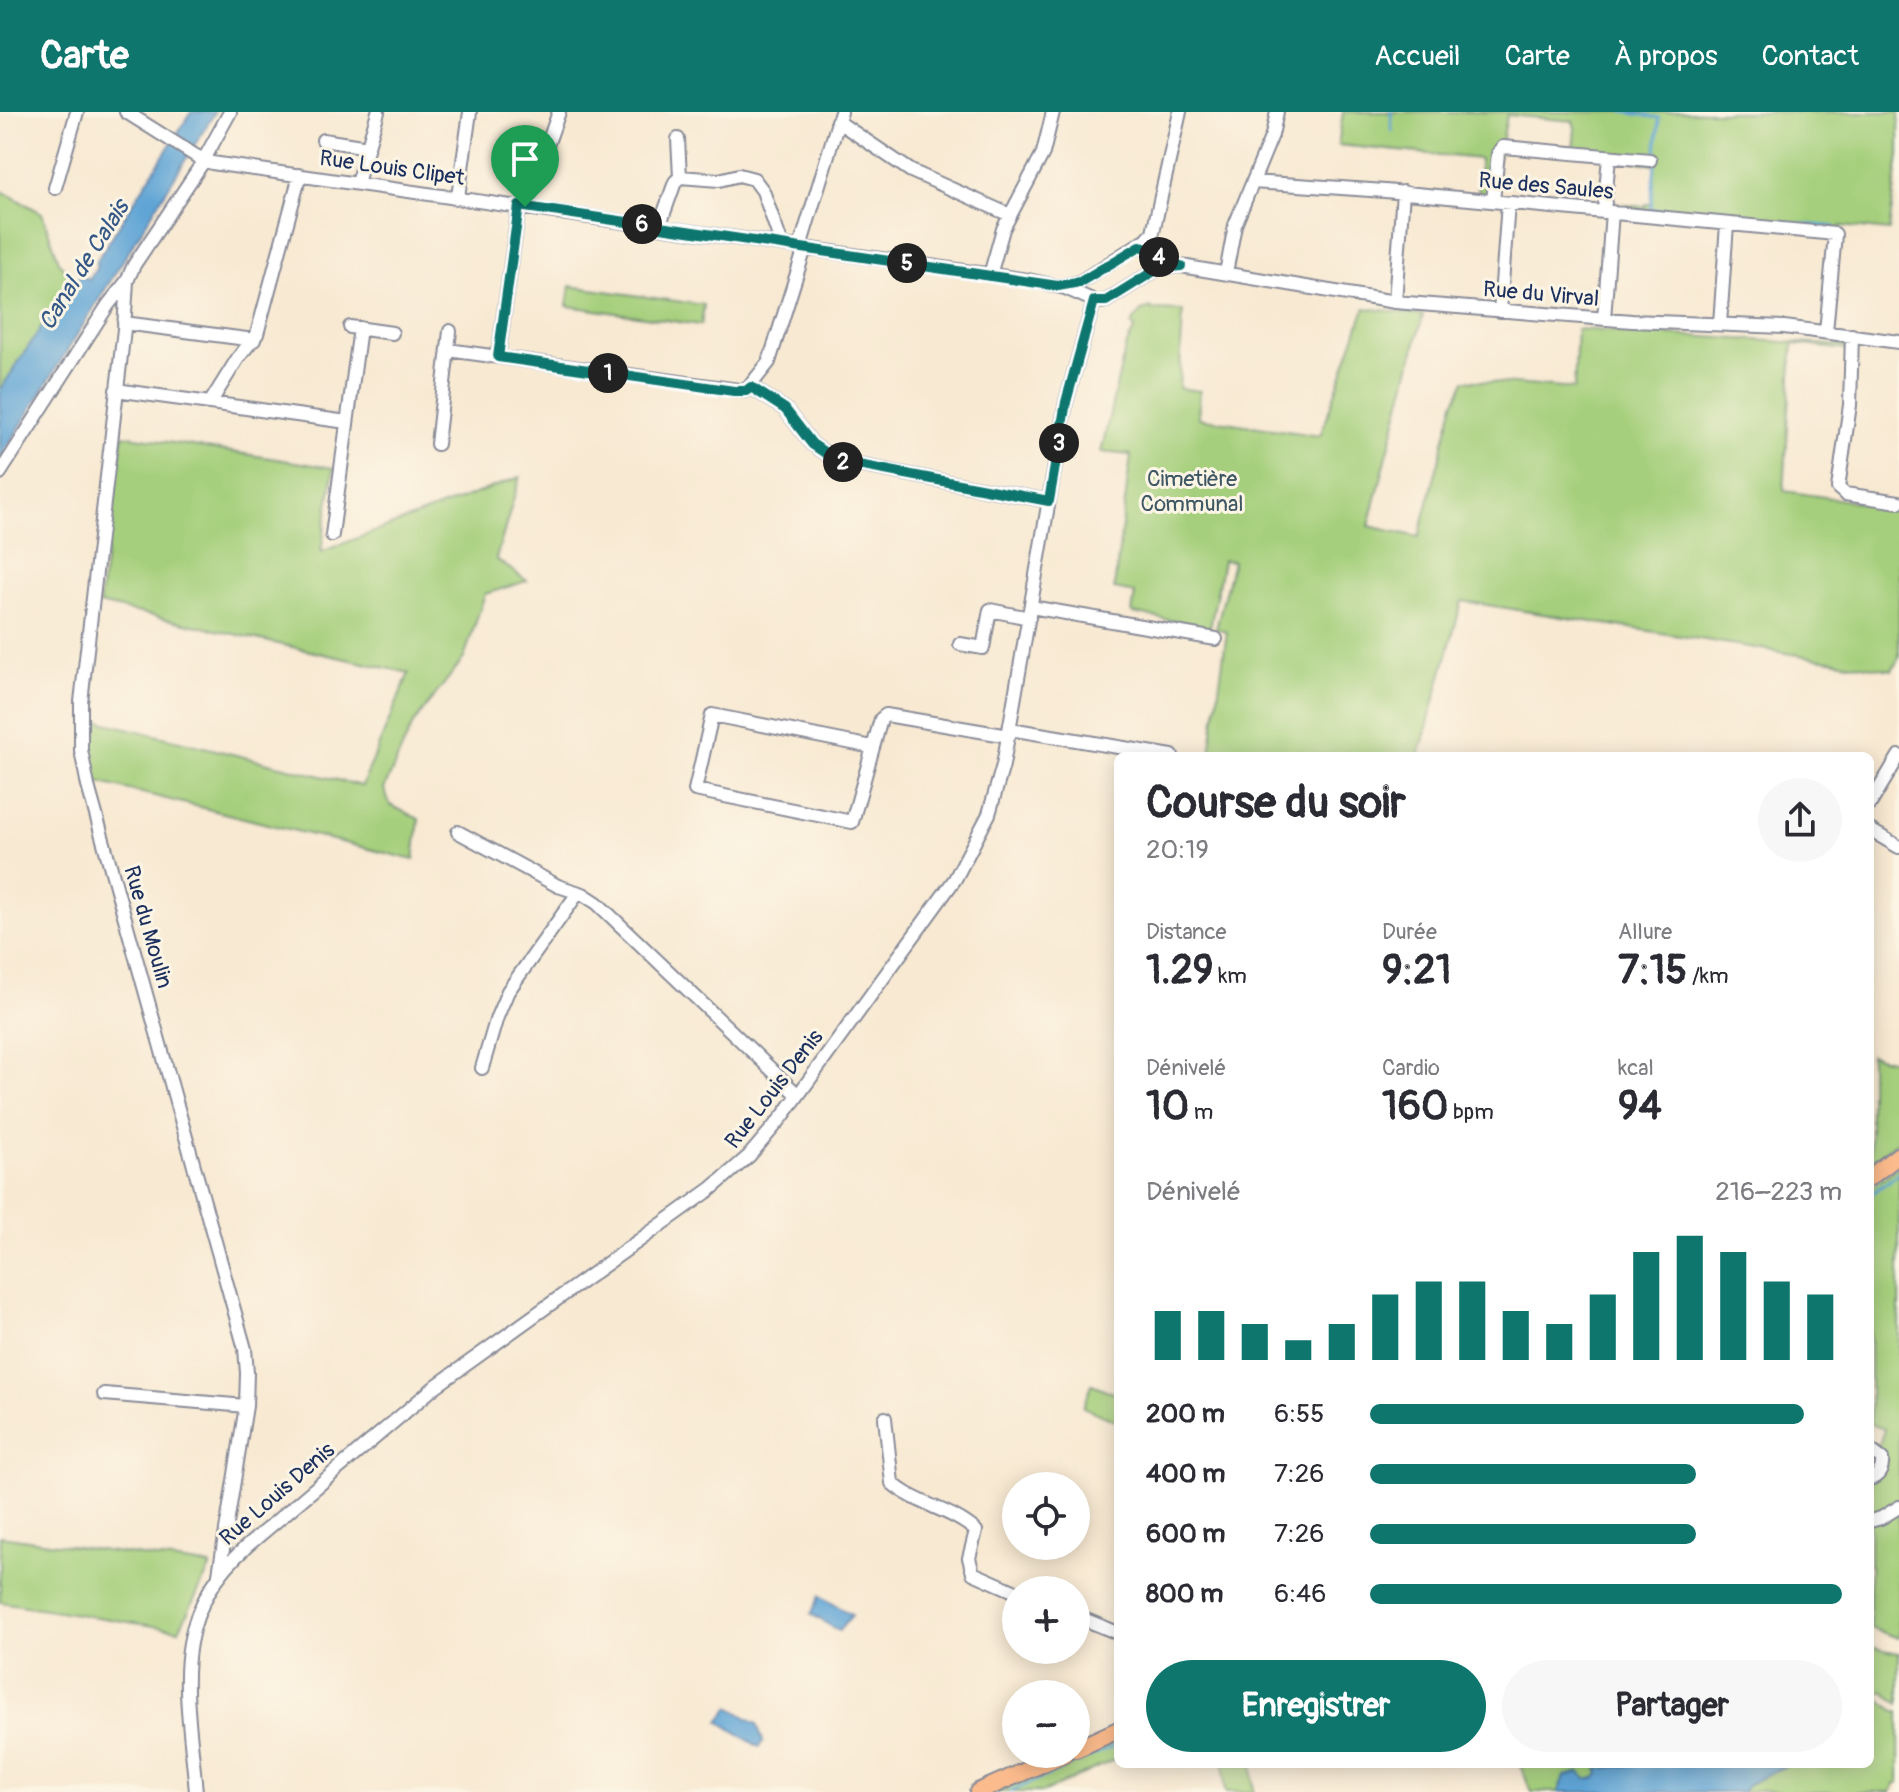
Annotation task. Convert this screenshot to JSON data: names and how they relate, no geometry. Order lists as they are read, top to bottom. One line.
{"streets":{"street":["Rue Louis Clipet","Rue des Saules","Rue du Virval","Rue du Moulin","Rue Louis Denis"]},"crossings":[["Rue Louis Clipet","Rue du Virval"],["Rue Louis Clipet","Rue Louis Denis"],["Rue des Saules","Rue du Virval"],["Rue du Moulin","Rue Louis Denis"]],"water":["Canal de Calais"],"parks":["Cimetière Communal"],"page":{"header":"Carte","nav":["Accueil","Carte","À propos","Contact"],"pins":["6","4","5","1","3","2"],"heading":["Course du soir","20:19"],"stats":[["Distance","1.29 km"],["Durée","9:21"],["Allure","7:15 /km"],["Dénivelé","10 m"],["Cardio","160 bpm"],["kcal","94"]],"chart":["Dénivelé","216–223 m"],"list":[{"name":"200 m","note":"6:55"},{"name":"400 m","note":"7:26"},{"name":"600 m","note":"7:26"},{"name":"800 m","note":"6:46"}],"map_buttons":["+","−"],"buttons":["Enregistrer","Partager"]}}
